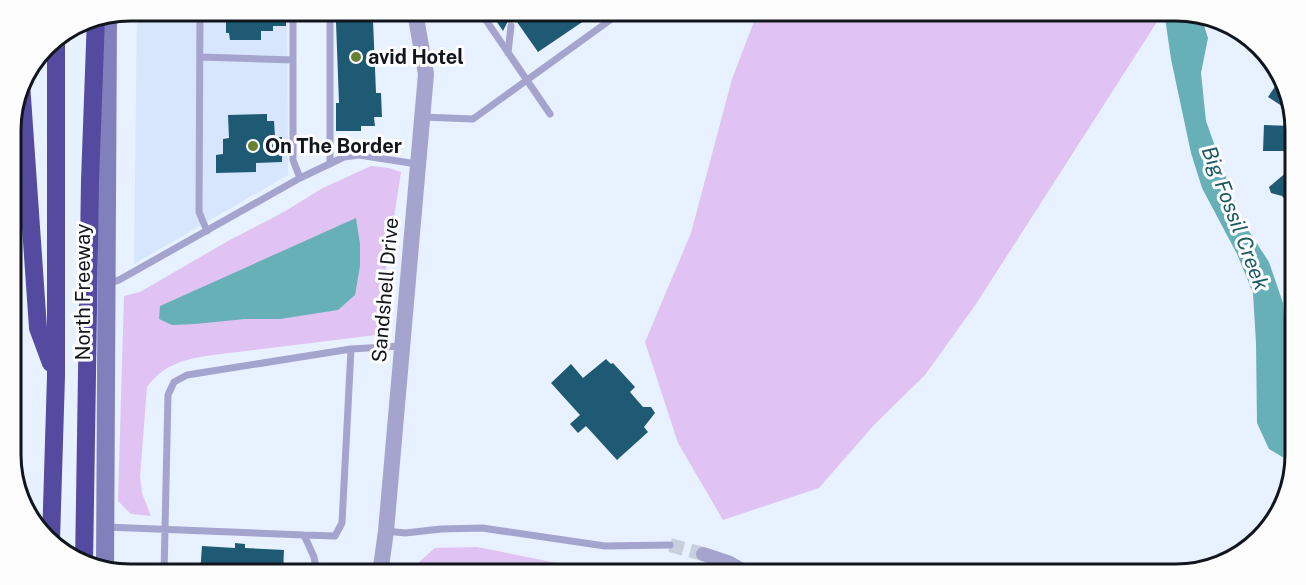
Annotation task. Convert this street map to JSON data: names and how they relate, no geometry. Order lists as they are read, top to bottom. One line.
{"streets":{"highway":["North Freeway"],"street":["Sandshell Drive"]},"water":["Big Fossil Creek"],"places":["avid Hotel","On The Border"]}
